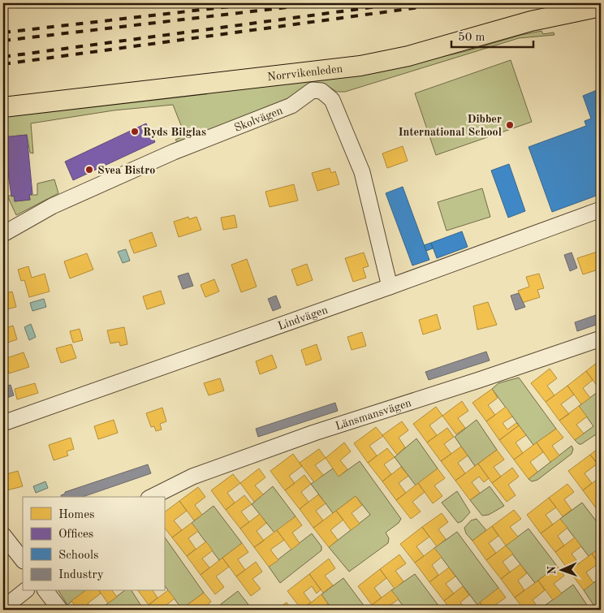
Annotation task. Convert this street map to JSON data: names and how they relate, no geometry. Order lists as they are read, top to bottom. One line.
{"streets":{"main road":["Norrvikenleden"],"street":["Skolvägen","Lindvägen","Länsmansvägen"]},"crossings":[["Skolvägen","Lindvägen"]],"places":["Dibber International School","Ryds Bilglas","Svea Bistro"],"legend":["Homes","Offices","Schools","Industry"],"scale_bar":"50 m","north":"left"}
